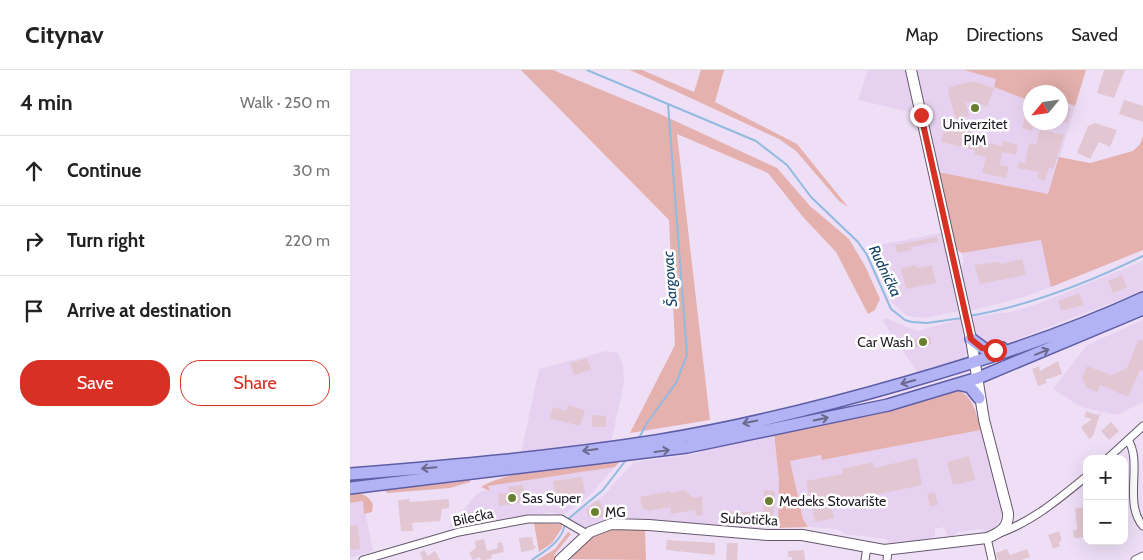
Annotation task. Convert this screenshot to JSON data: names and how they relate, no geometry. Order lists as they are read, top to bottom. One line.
{"streets":{"street":["Bilećka","Subotička"]},"crossings":[["Bilećka","Subotička"]],"water":["Rudnička","Šargovac"],"places":["Univerzitet PIM","Car Wash","Sas Super","Medeks Stovarište","MG"],"north":"bottom left","page":{"header":"Citynav","nav":["Map","Directions","Saved"],"heading":["4 min","Walk · 250 m"],"list":[["Continue","30 m"],["Turn right","220 m"],"Arrive at destination"],"buttons":["Save","Share"],"map_buttons":["+","−"]}}
